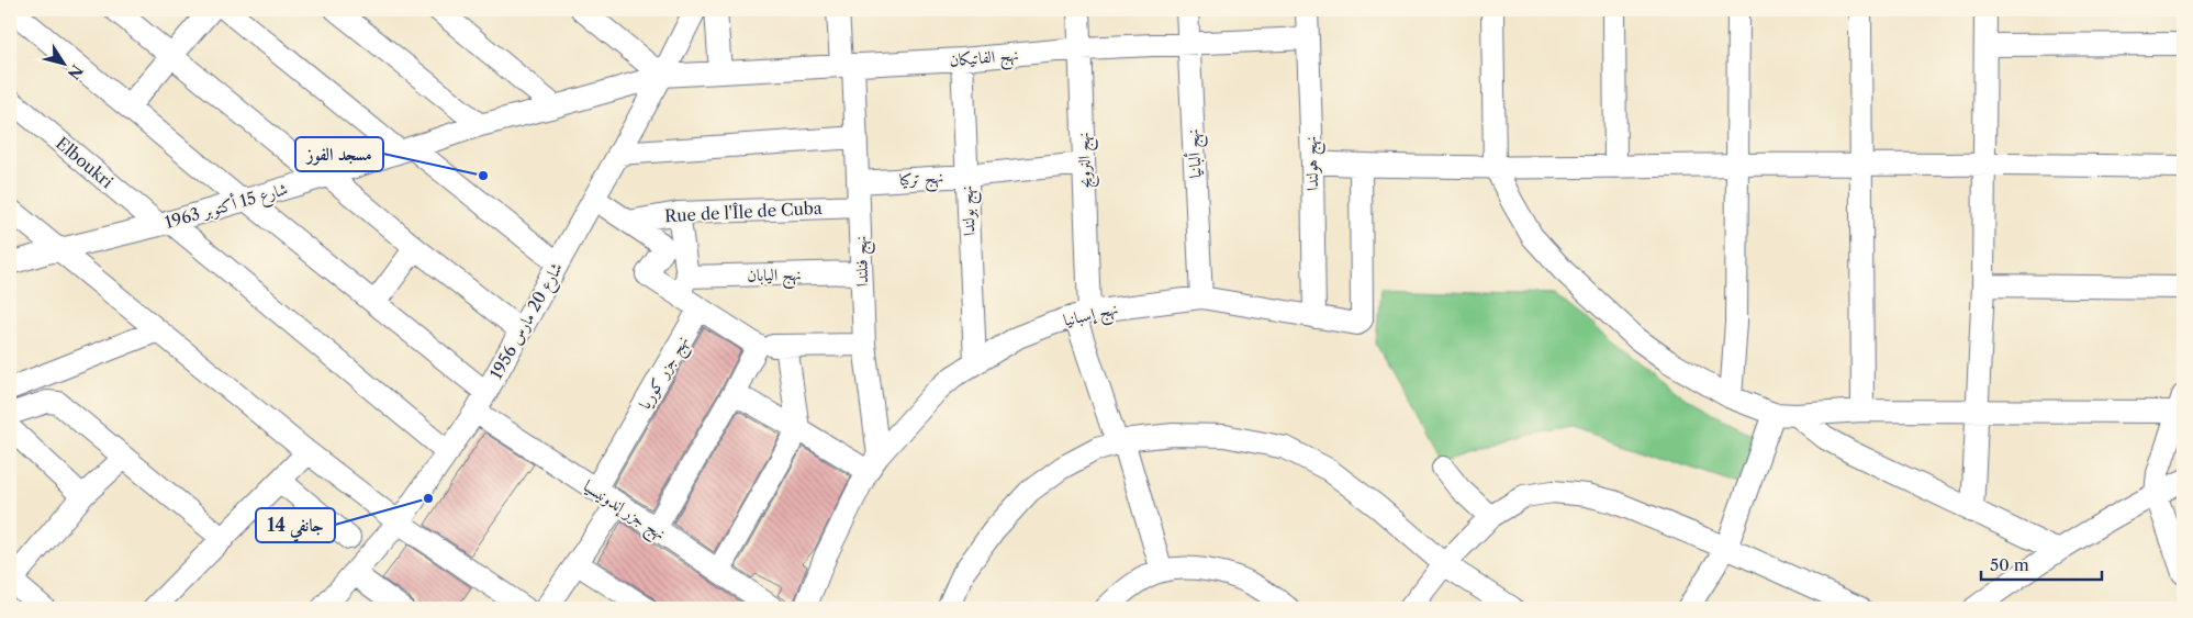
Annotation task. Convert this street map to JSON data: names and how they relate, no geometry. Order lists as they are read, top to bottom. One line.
{"streets":{"street":["نهج الفاتيكان","نهج ألبانيا","نهج النرويج","Elboukri","نهج هولندا","نهج تركيا","شارع 15 أكتوبر 1963","نهج بولندا","Rue de l'Île de Cuba","نهج فنلندا","نهج اليابان","نهج إسبانيا","شارع 20 مارس 1956","نهج جزر كوريا","نهج جزر إندونيسيا"]},"crossings":[["نهج الفاتيكان","نهج ألبانيا"],["نهج الفاتيكان","نهج النرويج"],["نهج الفاتيكان","نهج هولندا"],["نهج الفاتيكان","شارع 15 أكتوبر 1963"],["نهج الفاتيكان","نهج بولندا"],["نهج الفاتيكان","نهج فنلندا"],["نهج الفاتيكان","شارع 20 مارس 1956"],["نهج ألبانيا","نهج إسبانيا"],["نهج النرويج","نهج تركيا"],["نهج النرويج","نهج إسبانيا"],["Elboukri","شارع 15 أكتوبر 1963"],["Elboukri","شارع 20 مارس 1956"],["نهج هولندا","نهج إسبانيا"],["نهج تركيا","نهج بولندا"],["نهج تركيا","نهج فنلندا"],["شارع 15 أكتوبر 1963","شارع 20 مارس 1956"],["شارع 15 أكتوبر 1963","نهج جزر إندونيسيا"],["نهج بولندا","نهج إسبانيا"],["Rue de l'Île de Cuba","نهج فنلندا"],["نهج فنلندا","نهج اليابان"],["نهج فنلندا","نهج إسبانيا"],["شارع 20 مارس 1956","نهج جزر إندونيسيا"],["نهج جزر كوريا","نهج جزر إندونيسيا"]],"places":["مسجد الفوز","14 جانفي"],"scale_bar":"50 m","north":"bottom right"}
